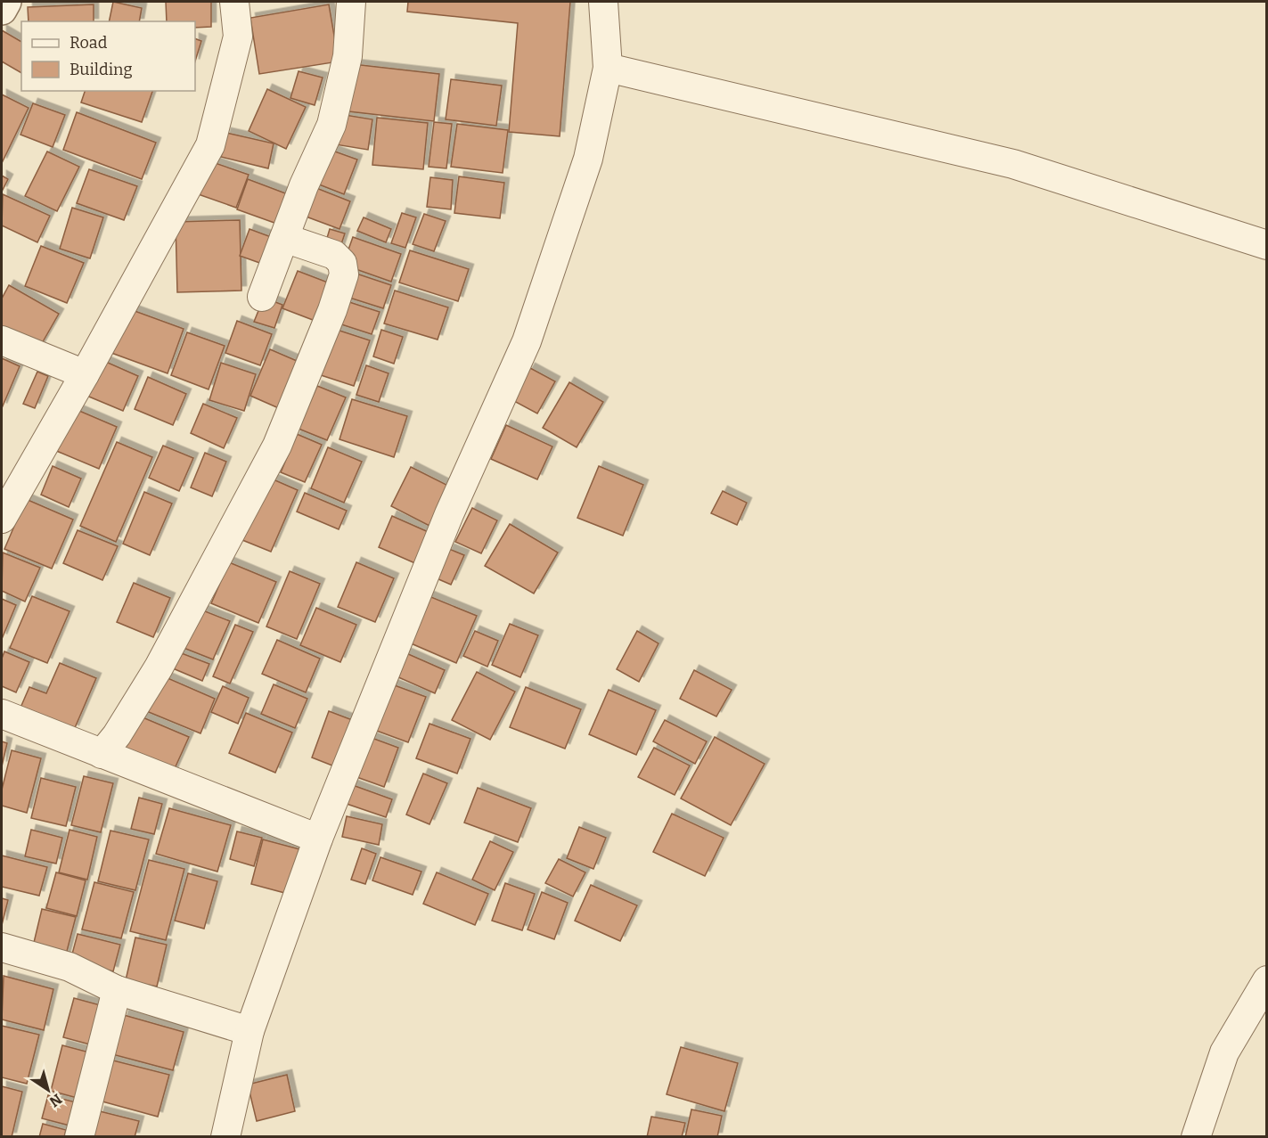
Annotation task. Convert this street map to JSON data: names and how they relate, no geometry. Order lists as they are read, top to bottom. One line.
{"legend":["Road","Building"],"north":"bottom right"}
